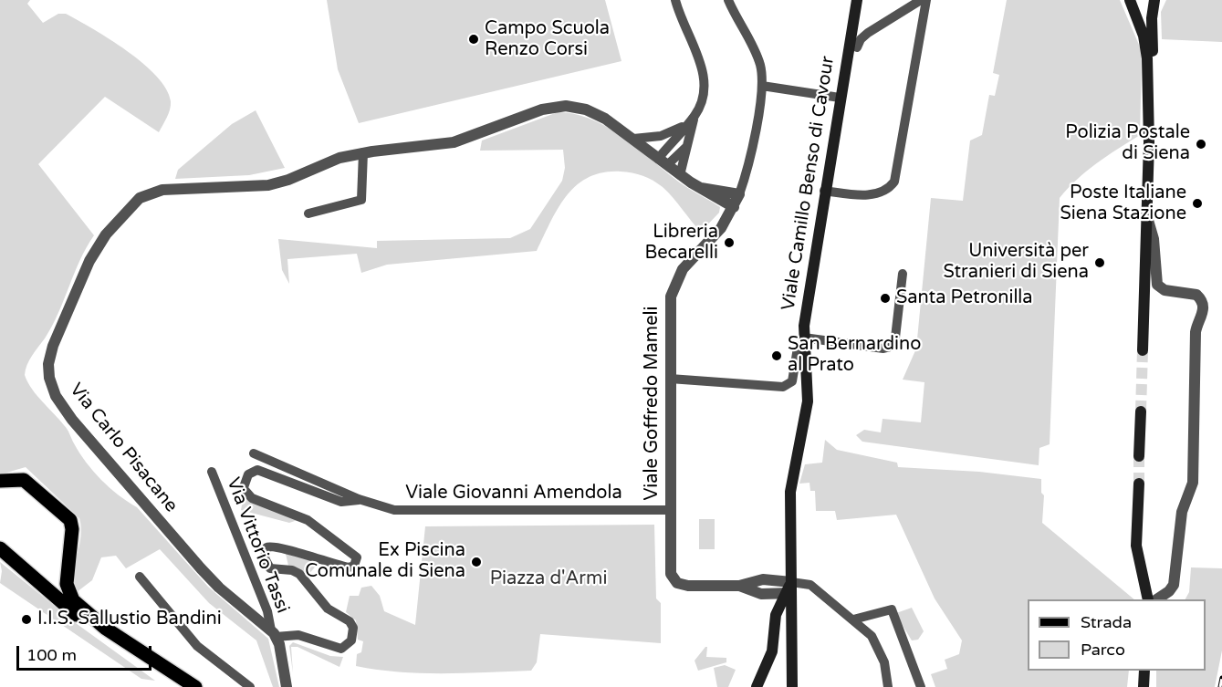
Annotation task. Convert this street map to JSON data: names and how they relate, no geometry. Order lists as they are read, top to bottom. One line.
{"streets":{"main road":["Viale Camillo Benso di Cavour"],"street":["Viale Goffredo Mameli","Via Carlo Pisacane","Viale Giovanni Amendola","Via Vittorio Tassi"]},"crossings":[["Viale Camillo Benso di Cavour","Viale Goffredo Mameli"],["Viale Goffredo Mameli","Via Carlo Pisacane"],["Viale Goffredo Mameli","Viale Giovanni Amendola"],["Via Carlo Pisacane","Via Vittorio Tassi"]],"parks":["Piazza d'Armi"],"places":["Campo Scuola Renzo Corsi","Polizia Postale di Siena","Poste Italiane Siena Stazione","Libreria Becarelli","Università per Stranieri di Siena","Santa Petronilla","San Bernardino al Prato","Ex Piscina Comunale di Siena","I.I.S. Sallustio Bandini"],"legend":["Strada","Parco"],"scale_bar":"100 m"}
